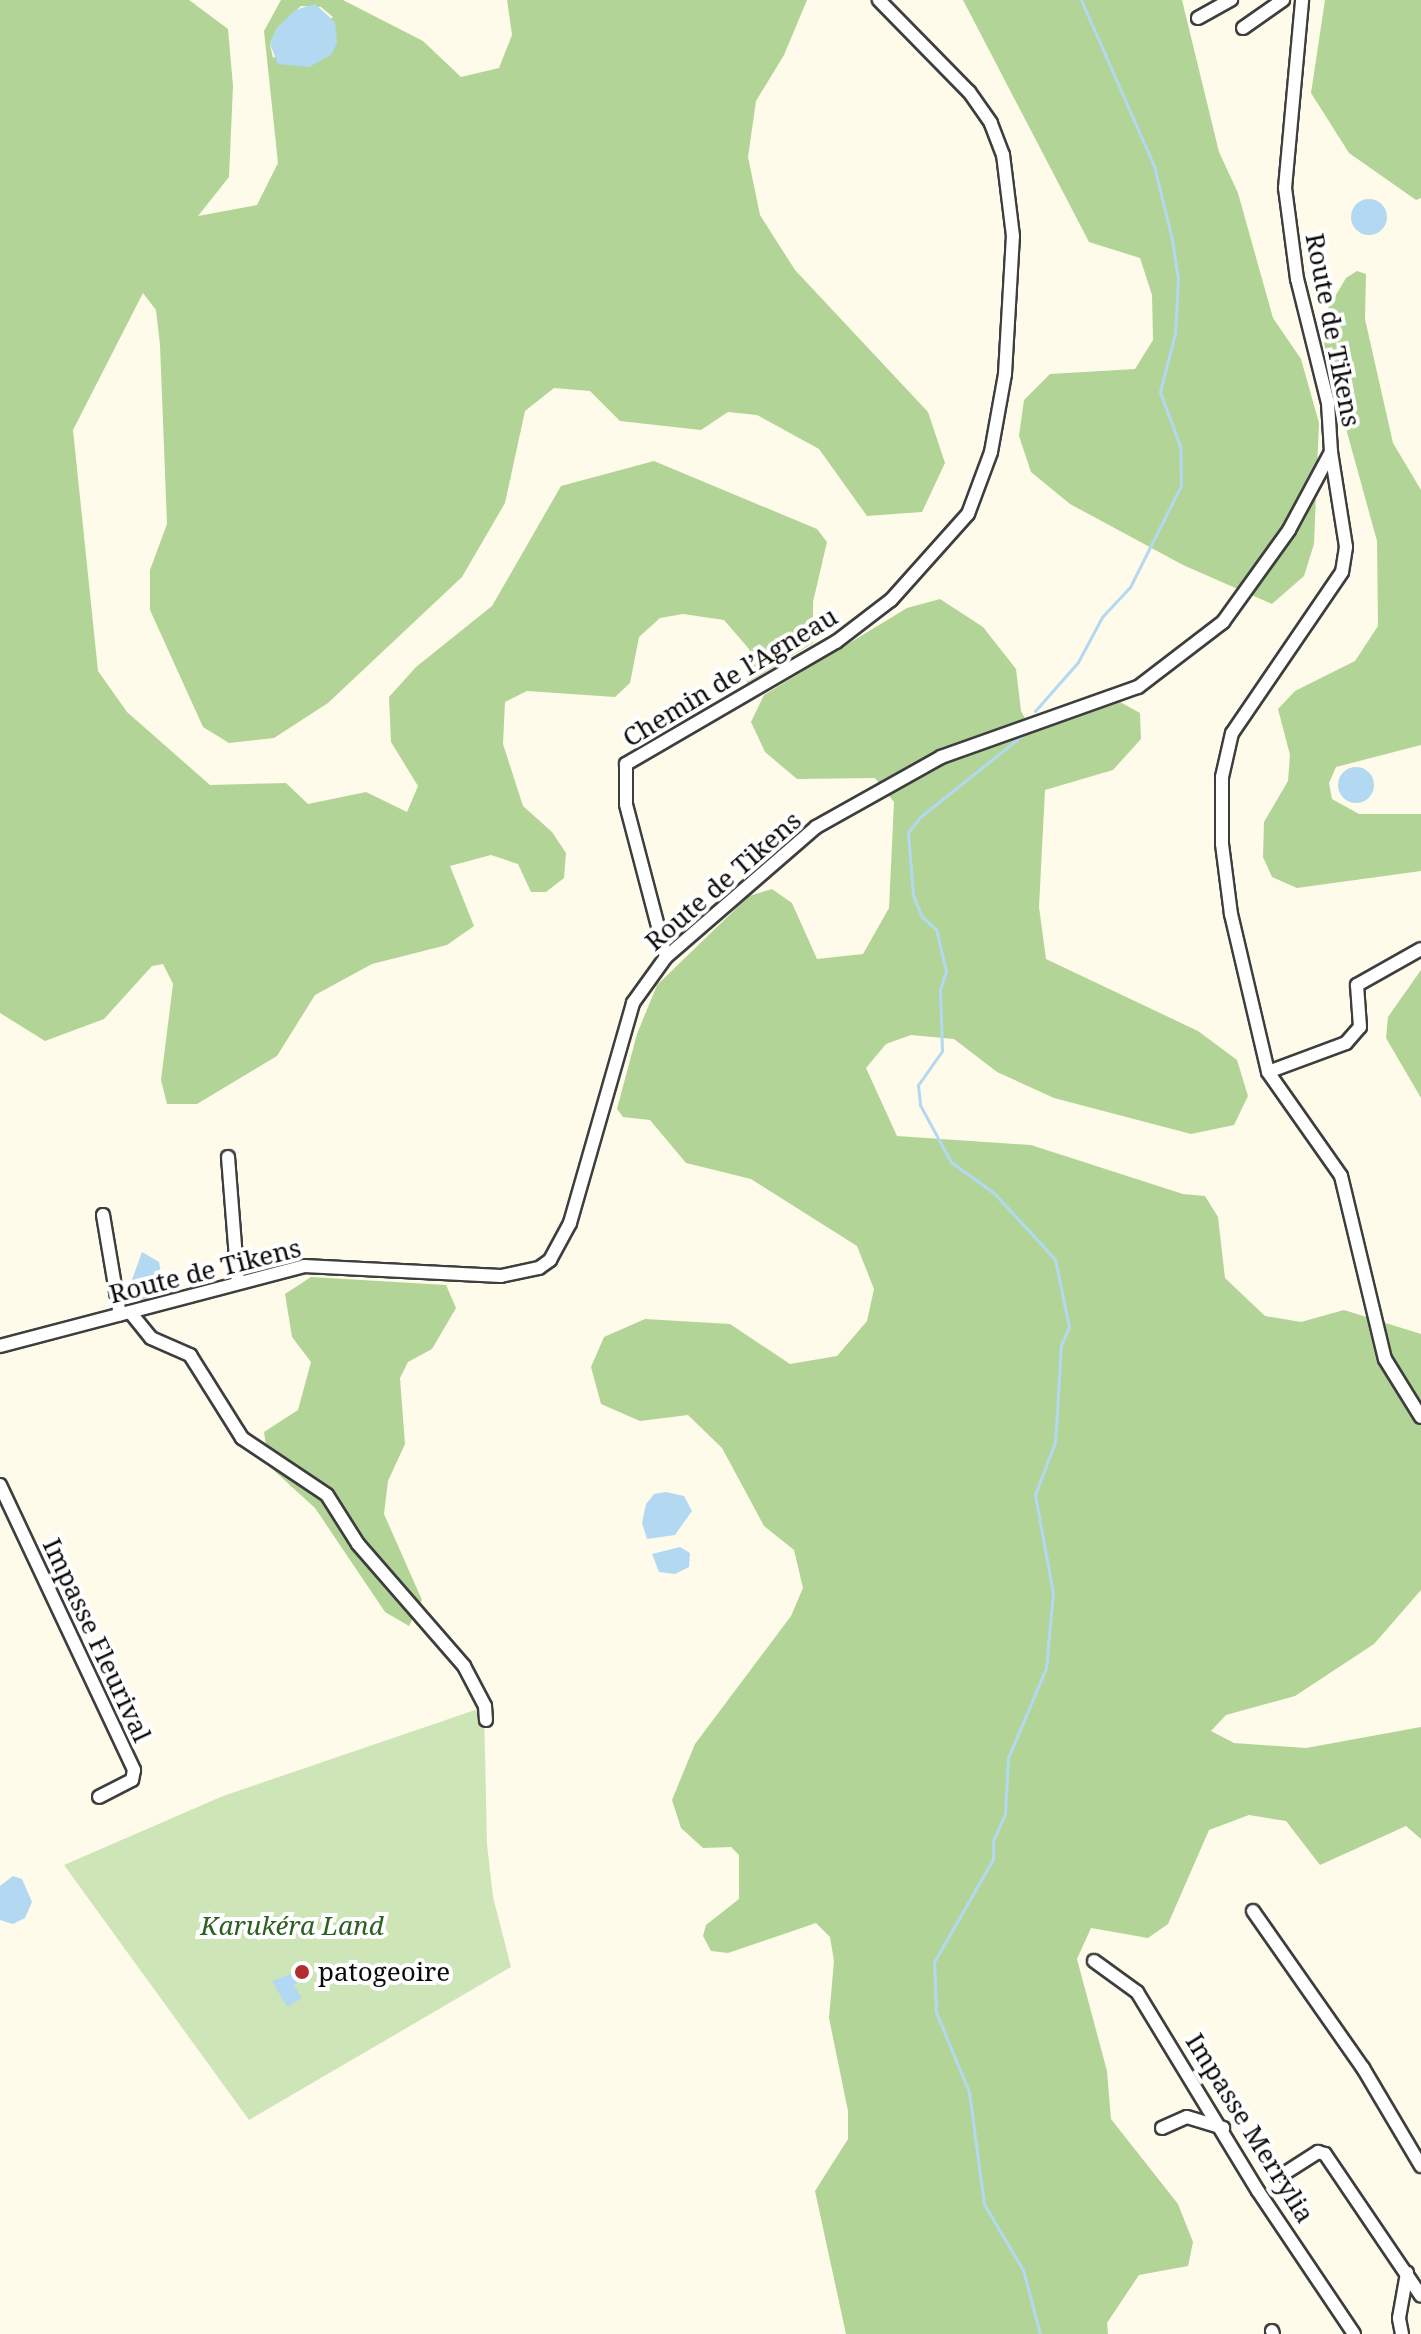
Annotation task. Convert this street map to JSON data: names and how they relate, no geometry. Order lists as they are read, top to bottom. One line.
{"streets":{"street":["Route de Tikens","Chemin de l’Agneau","Impasse Fleurival","Impasse Merrylia"]},"crossings":[["Route de Tikens","Chemin de l’Agneau"]],"parks":["Karukéra Land"],"places":["patogeoire"]}
